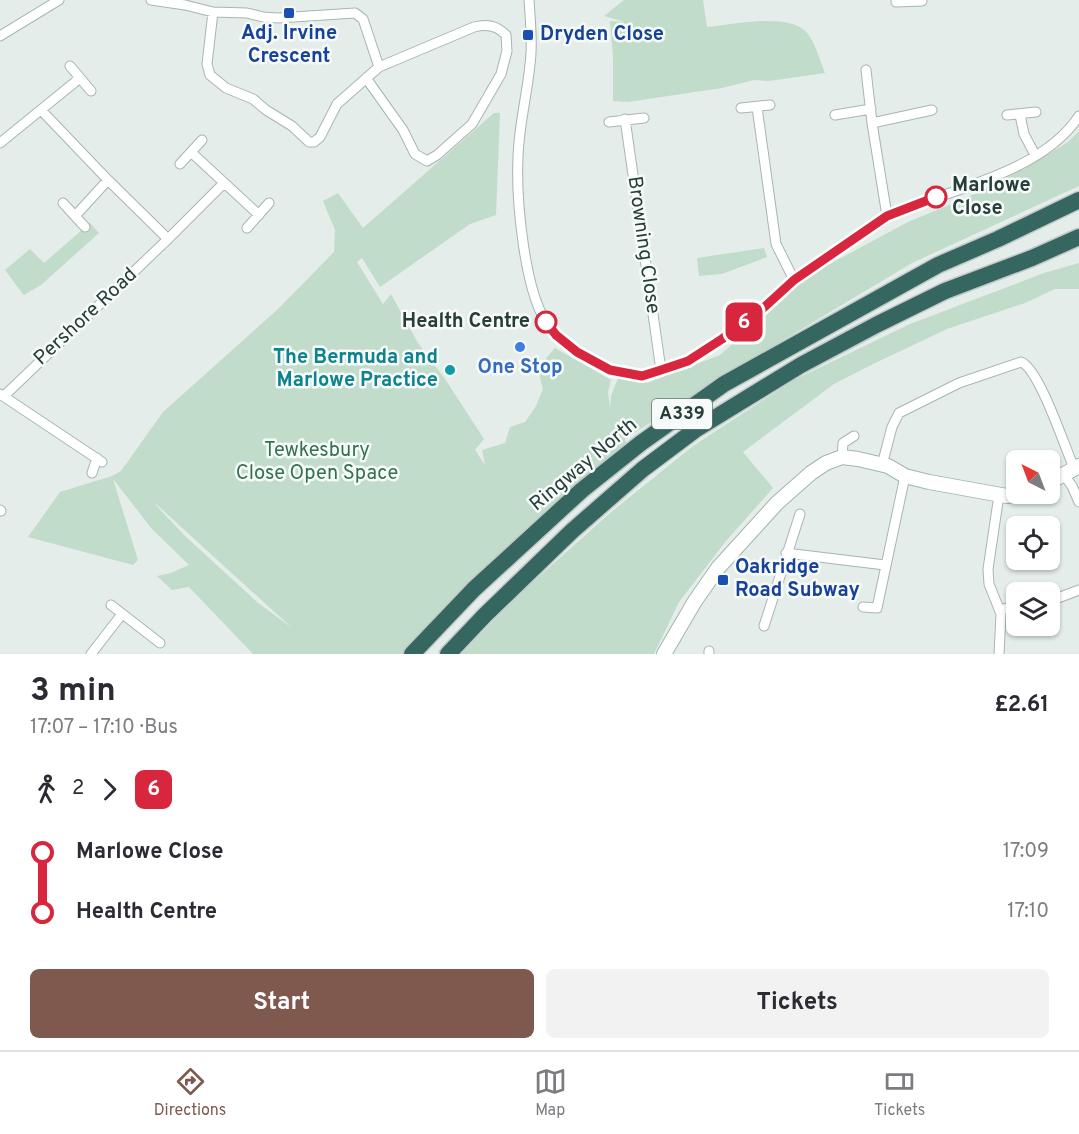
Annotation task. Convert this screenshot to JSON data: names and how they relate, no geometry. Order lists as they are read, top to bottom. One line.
{"streets":{"highway":["A339","Ringway North"],"street":["Browning Close","Pershore Road"]},"crossings":[["A339","Ringway North"]],"parks":["Tewkesbury Close Open Space"],"places":{"transit":["Adj. Irvine Crescent","Dryden Close","Oakridge Road Subway"],"other":["Marlowe Close","Health Centre","One Stop","The Bermuda and Marlowe Practice"]},"lines":["bus line 6"],"north":"top left","page":{"on_map":"6","heading":["3 min","17:07 – 17:10 · Bus","£2.61"],"legs":["2","6"],"list":[{"name":"Marlowe Close","value":"17:09"},{"name":"Health Centre","value":"17:10"}],"buttons":["Start","Tickets"],"tabs":["Directions","Map","Tickets"]}}
